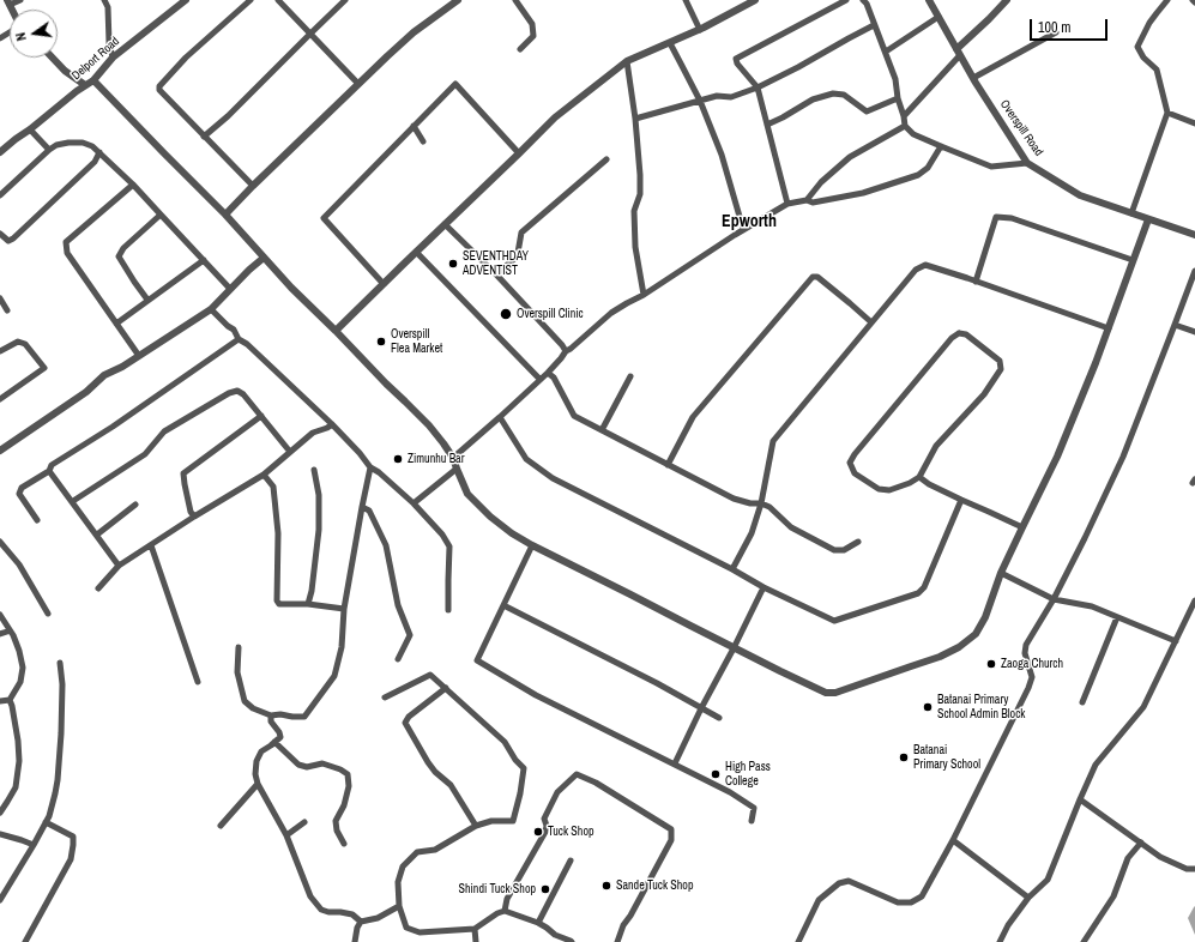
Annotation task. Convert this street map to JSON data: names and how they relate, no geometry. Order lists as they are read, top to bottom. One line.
{"streets":{"street":["Delport Road","Overspill Road"]},"districts":["Epworth"],"places":["SEVENTHDAY ADVENTIST","Overspill Clinic","Overspill Flea Market","Zimunhu Bar","Zaoga Church","Batanai Primary School Admin Block","Batanai Primary School","High Pass College","Tuck Shop","Sande Tuck Shop","Shindi Tuck Shop"],"scale_bar":"100 m","north":"left"}
